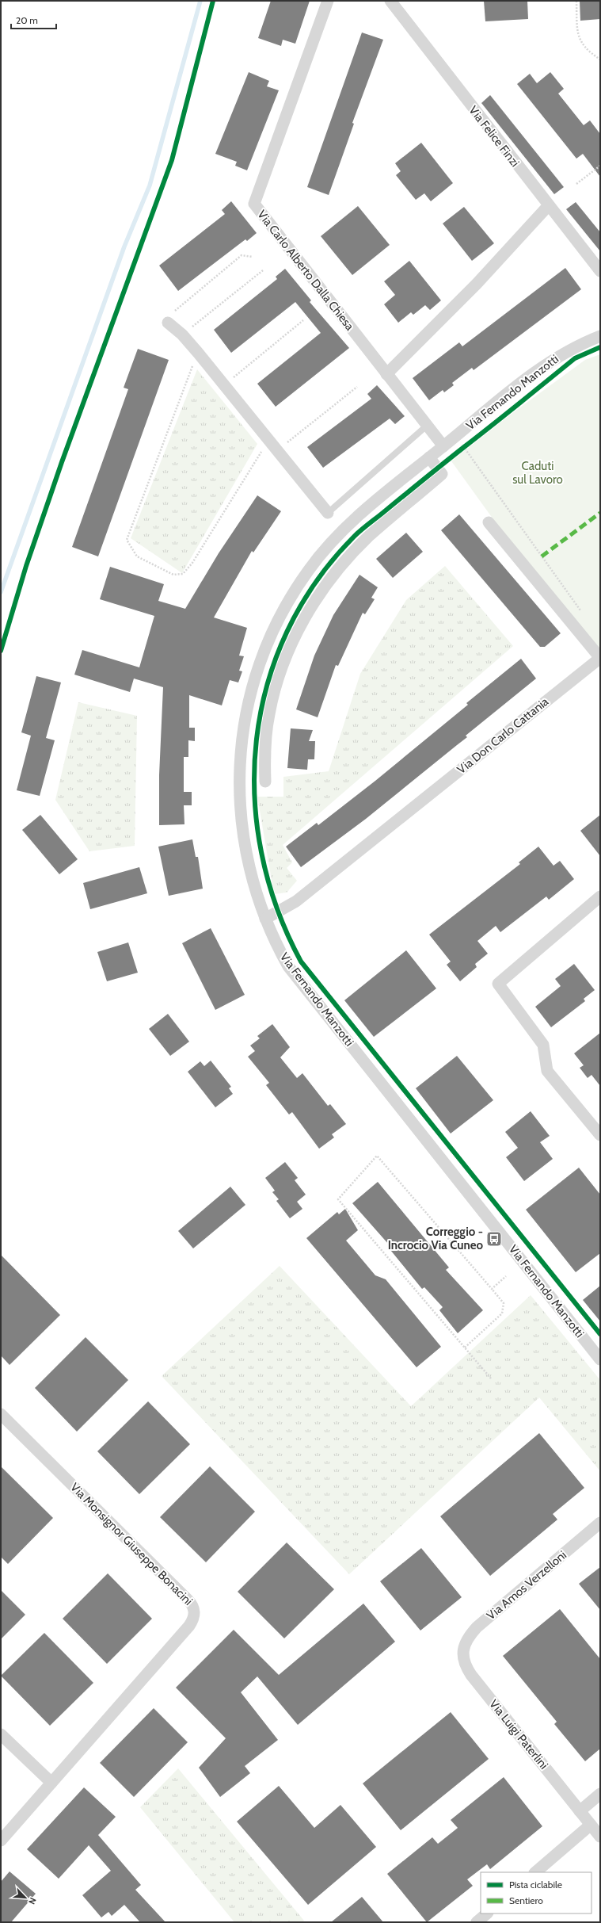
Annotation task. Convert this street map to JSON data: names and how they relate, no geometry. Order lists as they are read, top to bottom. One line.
{"streets":{"street":["Via Felice Finzi","Via Carlo Alberto Dalla Chiesa","Via Fernando Manzotti","Via Don Carlo Cattania","Via Monsignor Giuseppe Bonacini","Via Amos Verzelloni","Via Luigi Paterlini"]},"crossings":[["Via Carlo Alberto Dalla Chiesa","Via Fernando Manzotti"],["Via Fernando Manzotti","Via Don Carlo Cattania"],["Via Amos Verzelloni","Via Luigi Paterlini"]],"parks":["Caduti sul Lavoro"],"places":{"bus stop":["Correggio - Incrocio Via Cuneo"]},"legend":["Pista ciclabile","Sentiero"],"scale_bar":"20 m","north":"bottom right"}
